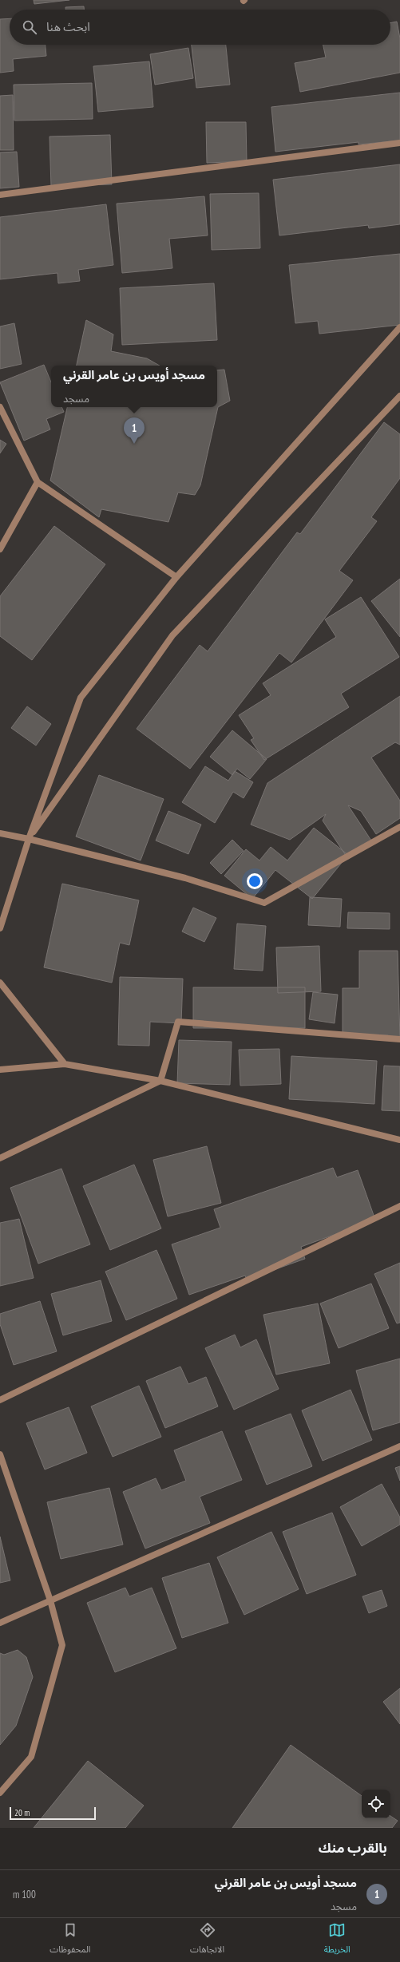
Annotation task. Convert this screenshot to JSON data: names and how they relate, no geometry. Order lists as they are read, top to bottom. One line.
{"scale_bar":"20 m","page":{"search":"ابحث هنا","popup":["مسجد أويس بن عامر القرني","مسجد"],"pins":"1","scale":"20 m","heading":"بالقرب منك","list":[{"mark":"1","name":"مسجد أويس بن عامر القرني","note":"مسجد","value":"100 m"}],"nav":["الخريطة","الاتجاهات","المحفوظات"]}}
